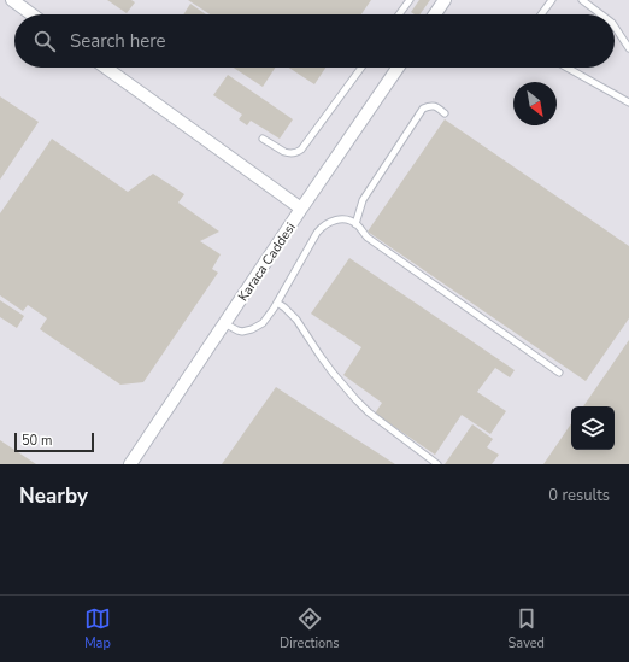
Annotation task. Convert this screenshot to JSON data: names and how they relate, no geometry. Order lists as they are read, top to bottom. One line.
{"streets":{"street":["Karaca Caddesi"]},"scale_bar":"50 m","north":"bottom right","page":{"search":"Search here","scale":"50 m","heading":["Nearby","0 results"],"nav":["Map","Directions","Saved"]}}
